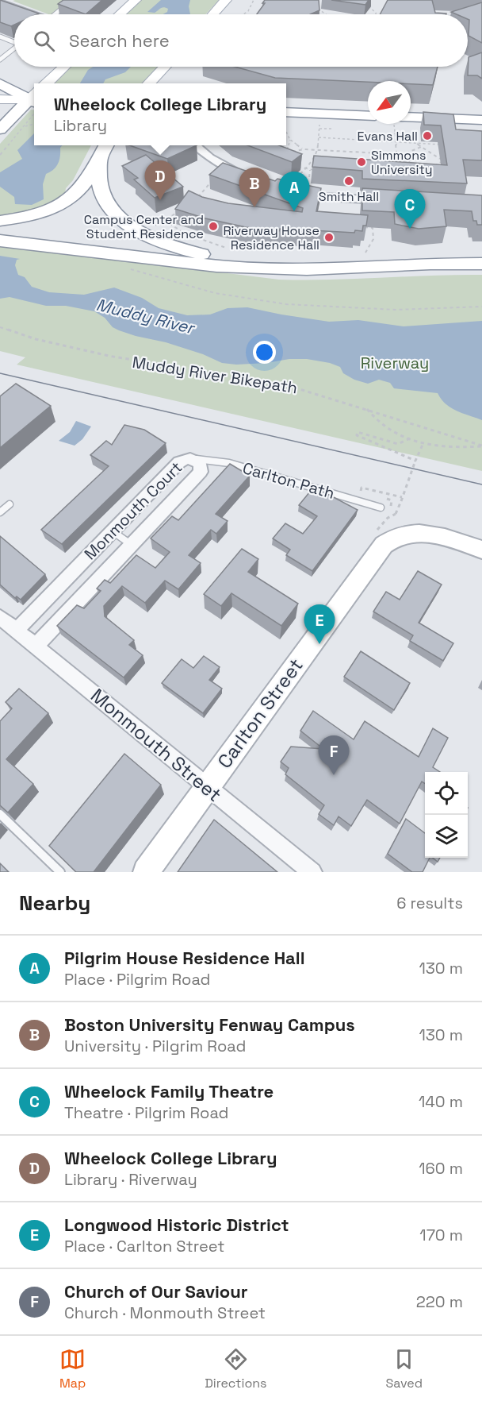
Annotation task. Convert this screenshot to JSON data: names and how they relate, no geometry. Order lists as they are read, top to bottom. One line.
{"streets":{"main road":["Carlton Street"],"street":["Monmouth Court","Monmouth Street"],"lane":["Carlton Path"],"path":["Muddy River Bikepath"]},"crossings":[["Carlton Path","Monmouth Court"],["Monmouth Court","Monmouth Street"],["Carlton Street","Monmouth Street"]],"water":["Muddy River"],"parks":["Riverway"],"places":["Evans Hall","Simmons University","Smith Hall","Campus Center and Student Residence","Riverway House Residence Hall"],"north":"bottom left","page":{"search":"Search here","popup":["Wheelock College Library","Library"],"pins":["D","B","A","C","E","F"],"heading":["Nearby","6 results"],"list":[{"mark":"A","name":"Pilgrim House Residence Hall","note":"Place · Pilgrim Road","value":"130 m"},{"mark":"B","name":"Boston University Fenway Campus","note":"University · Pilgrim Road","value":"130 m"},{"mark":"C","name":"Wheelock Family Theatre","note":"Theatre · Pilgrim Road","value":"140 m"},{"mark":"D","name":"Wheelock College Library","note":"Library · Riverway","value":"160 m"},{"mark":"E","name":"Longwood Historic District","note":"Place · Carlton Street","value":"170 m"},{"mark":"F","name":"Church of Our Saviour","note":"Church · Monmouth Street","value":"220 m"}],"nav":["Map","Directions","Saved"]}}
